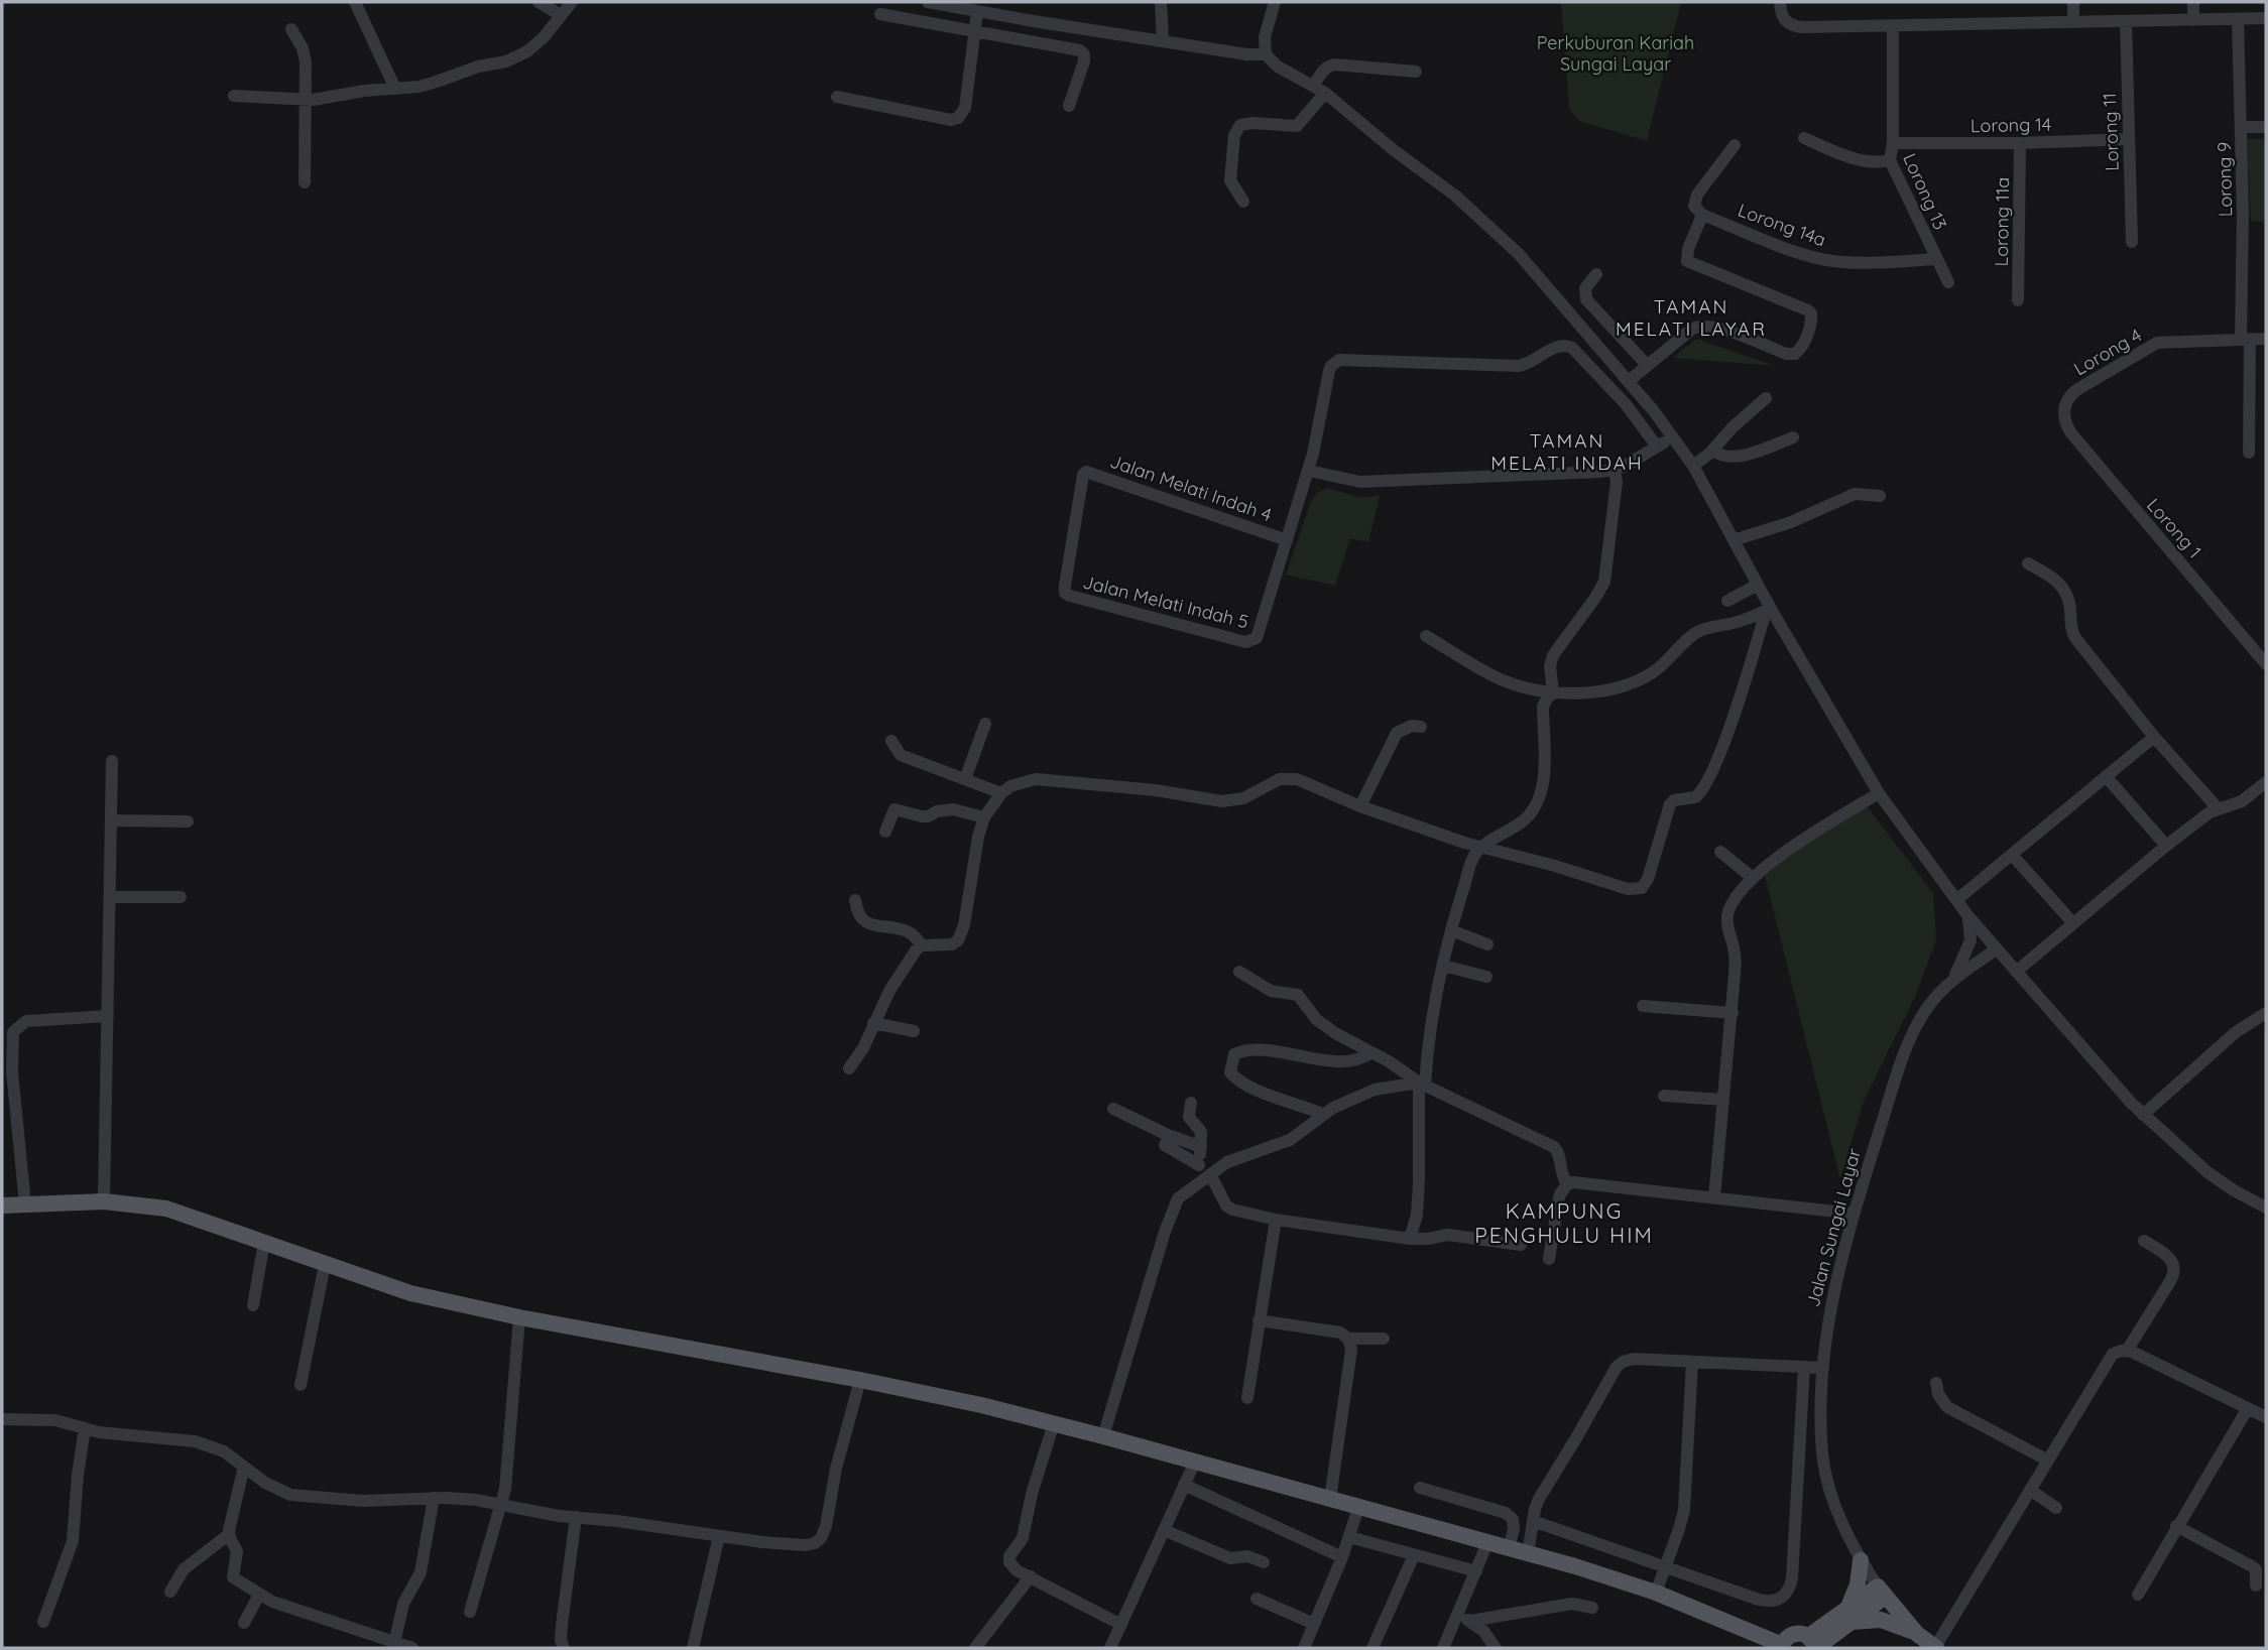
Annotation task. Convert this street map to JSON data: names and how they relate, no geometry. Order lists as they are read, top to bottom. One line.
{"streets":{"main road":["Jalan Sungai Layar"],"street":["Lorong 14","Lorong 11","Lorong 9","Lorong 13","Lorong 11a","Lorong 14a","Lorong 4","Jalan Melati Indah 4","Lorong 1","Jalan Melati Indah 5"]},"crossings":[["Lorong 14","Lorong 11"],["Lorong 14","Lorong 13"],["Lorong 14","Lorong 11a"],["Lorong 9","Lorong 4"],["Lorong 13","Lorong 14a"],["Lorong 4","Lorong 1"],["Jalan Melati Indah 4","Jalan Melati Indah 5"]],"districts":["TAMAN MELATI LAYAR","TAMAN MELATI INDAH","KAMPUNG PENGHULU HIM"],"parks":["Perkuburan Kariah Sungai Layar"]}
